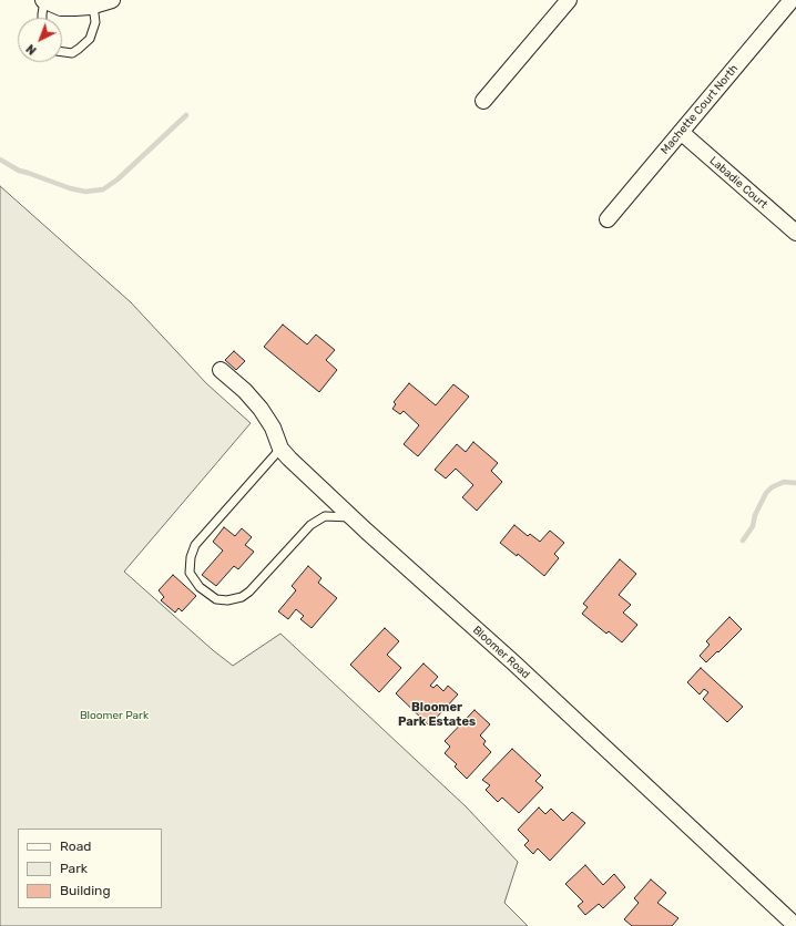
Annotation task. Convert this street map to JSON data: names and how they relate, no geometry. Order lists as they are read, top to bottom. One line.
{"streets":{"street":["Machette Court North","Labadie Court","Bloomer Road"]},"crossings":[["Machette Court North","Labadie Court"]],"districts":["Bloomer Park Estates"],"parks":["Bloomer Park"],"legend":["Road","Park","Building"],"north":"bottom left"}
